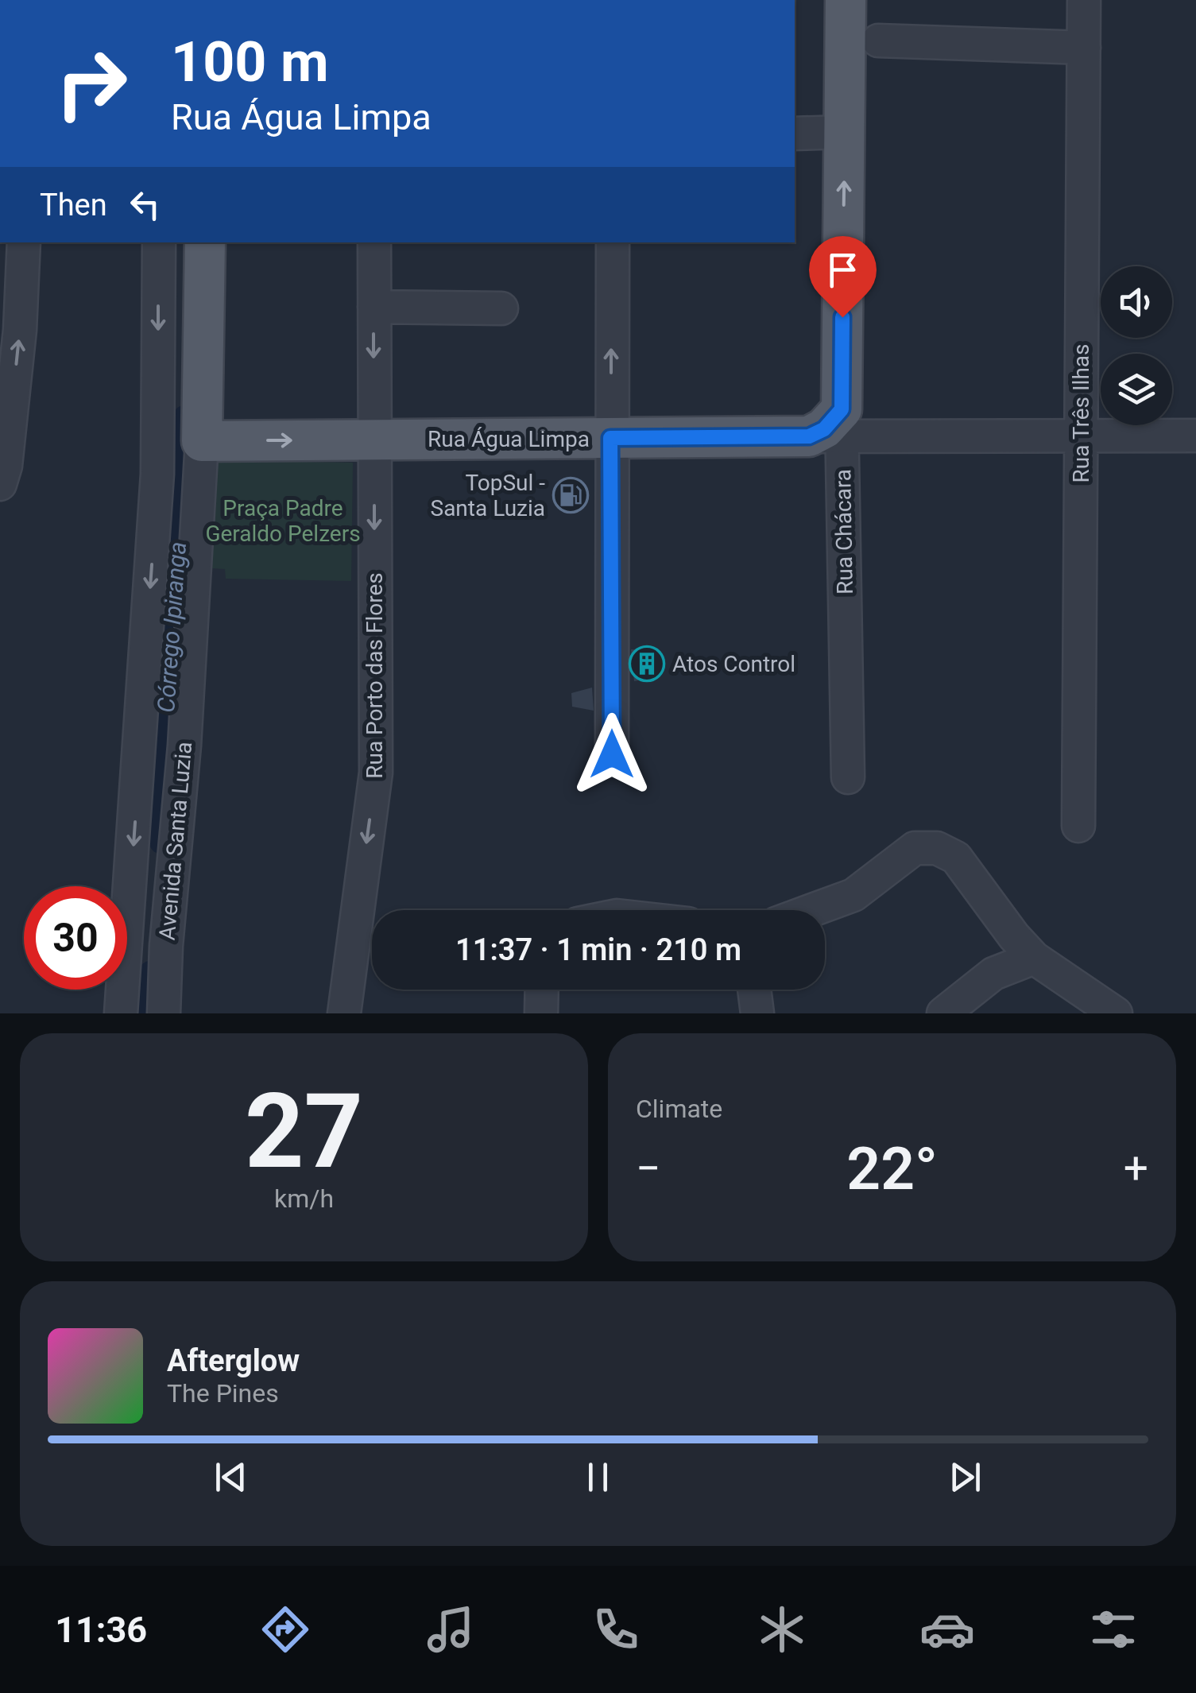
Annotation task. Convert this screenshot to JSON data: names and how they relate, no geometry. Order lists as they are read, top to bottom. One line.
{"streets":{"main road":["Rua Água Limpa","Rua Chácara","Avenida Santa Luzia"],"street":["Rua Três Ilhas","Rua Porto das Flores"]},"crossings":[["Rua Três Ilhas","Rua Água Limpa"],["Rua Água Limpa","Rua Chácara"],["Rua Água Limpa","Rua Porto das Flores"],["Rua Água Limpa","Avenida Santa Luzia"]],"one_way":["Rua Chácara"],"water":["Córrego Ipiranga"],"parks":["Praça Padre Geraldo Pelzers"],"places":{"fuel station":["TopSul - Santa Luzia"],"building":["Atos Control"]},"page":{"turn":["100 m","Rua Água Limpa"],"then":"Then","limit":"30","trip":"11:37 · 1 min · 210 m","tile":[["27","km/h"],"Climate"],"heat":["−","22°","+"],"song":["Afterglow","The Pines"],"tabs":"11:36"}}
